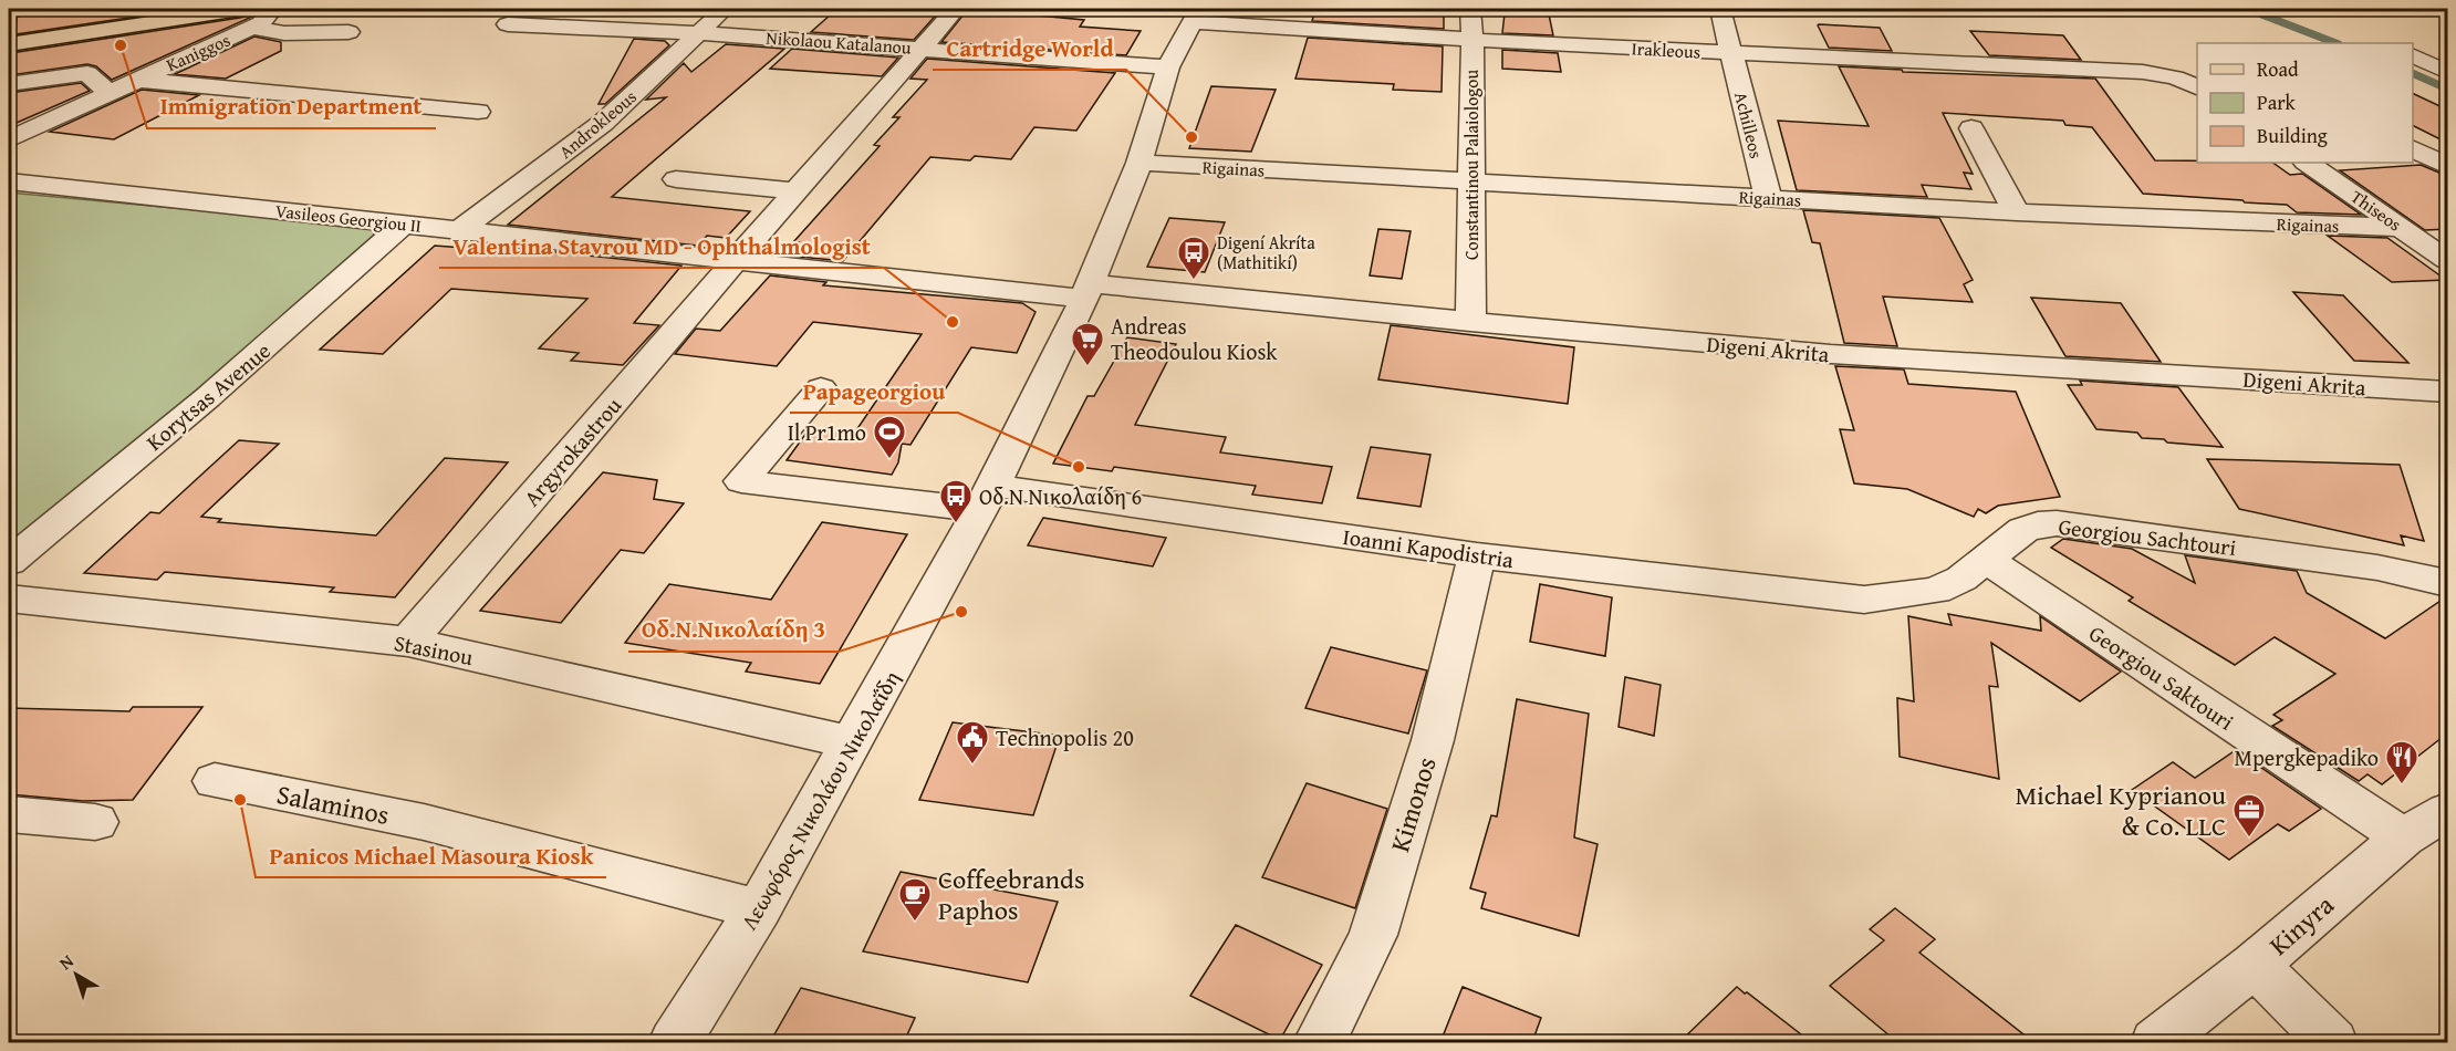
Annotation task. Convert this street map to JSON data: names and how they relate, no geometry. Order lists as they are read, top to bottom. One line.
{"streets":{"street":["Nikolaou Katalanou","Irakleous","Kaniggos","Androkleous","Achilleos","Constantinou Palaiologou","Rigainas","Thiseos","Vasileos Georgiou II","Digeni Akrita","Korytsas Avenue","Argyrokastrou","Georgiou Sachtouri","Ioanni Kapodistria","Stasinou","Georgiou Saktouri","Λεωφόρος Νικολάου Νικολαΐδη","Salaminos","Kimonos","Kinyra"]},"crossings":[["Nikolaou Katalanou","Androkleous"],["Nikolaou Katalanou","Argyrokastrou"],["Nikolaou Katalanou","Λεωφόρος Νικολάου Νικολαΐδη"],["Irakleous","Achilleos"],["Irakleous","Constantinou Palaiologou"],["Irakleous","Λεωφόρος Νικολάου Νικολαΐδη"],["Androkleous","Vasileos Georgiou II"],["Achilleos","Rigainas"],["Constantinou Palaiologou","Rigainas"],["Constantinou Palaiologou","Digeni Akrita"],["Rigainas","Thiseos"],["Rigainas","Λεωφόρος Νικολάου Νικολαΐδη"],["Vasileos Georgiou II","Digeni Akrita"],["Vasileos Georgiou II","Korytsas Avenue"],["Vasileos Georgiou II","Argyrokastrou"],["Vasileos Georgiou II","Λεωφόρος Νικολάου Νικολαΐδη"],["Digeni Akrita","Λεωφόρος Νικολάου Νικολαΐδη"],["Argyrokastrou","Stasinou"],["Georgiou Sachtouri","Ioanni Kapodistria"],["Georgiou Sachtouri","Georgiou Saktouri"],["Ioanni Kapodistria","Λεωφόρος Νικολάου Νικολαΐδη"],["Ioanni Kapodistria","Kimonos"],["Stasinou","Λεωφόρος Νικολάου Νικολαΐδη"],["Georgiou Saktouri","Kinyra"],["Λεωφόρος Νικολάου Νικολαΐδη","Salaminos"]],"places":{"other":["Immigration Department","Cartridge World","Valentina Stavrou MD - Ophthalmologist","Papageorgiou","Οδ.Ν.Νικολαίδη 3","Panicos Michael Masoura Kiosk"],"bus stop":["Digení Akríta (Mathitikí)","Οδ.Ν Νικολαίδη 6"],"supermarket":["Andreas Theodoulou Kiosk"],"sports":["Il Pr1mo"],"public building":["Technopolis 20"],"restaurant":["Mpergkepadiko"],"office":["Michael Kyprianou & Co. LLC"],"cafe":["Coffeebrands Paphos"]},"legend":["Road","Park","Building"],"north":"top left"}
